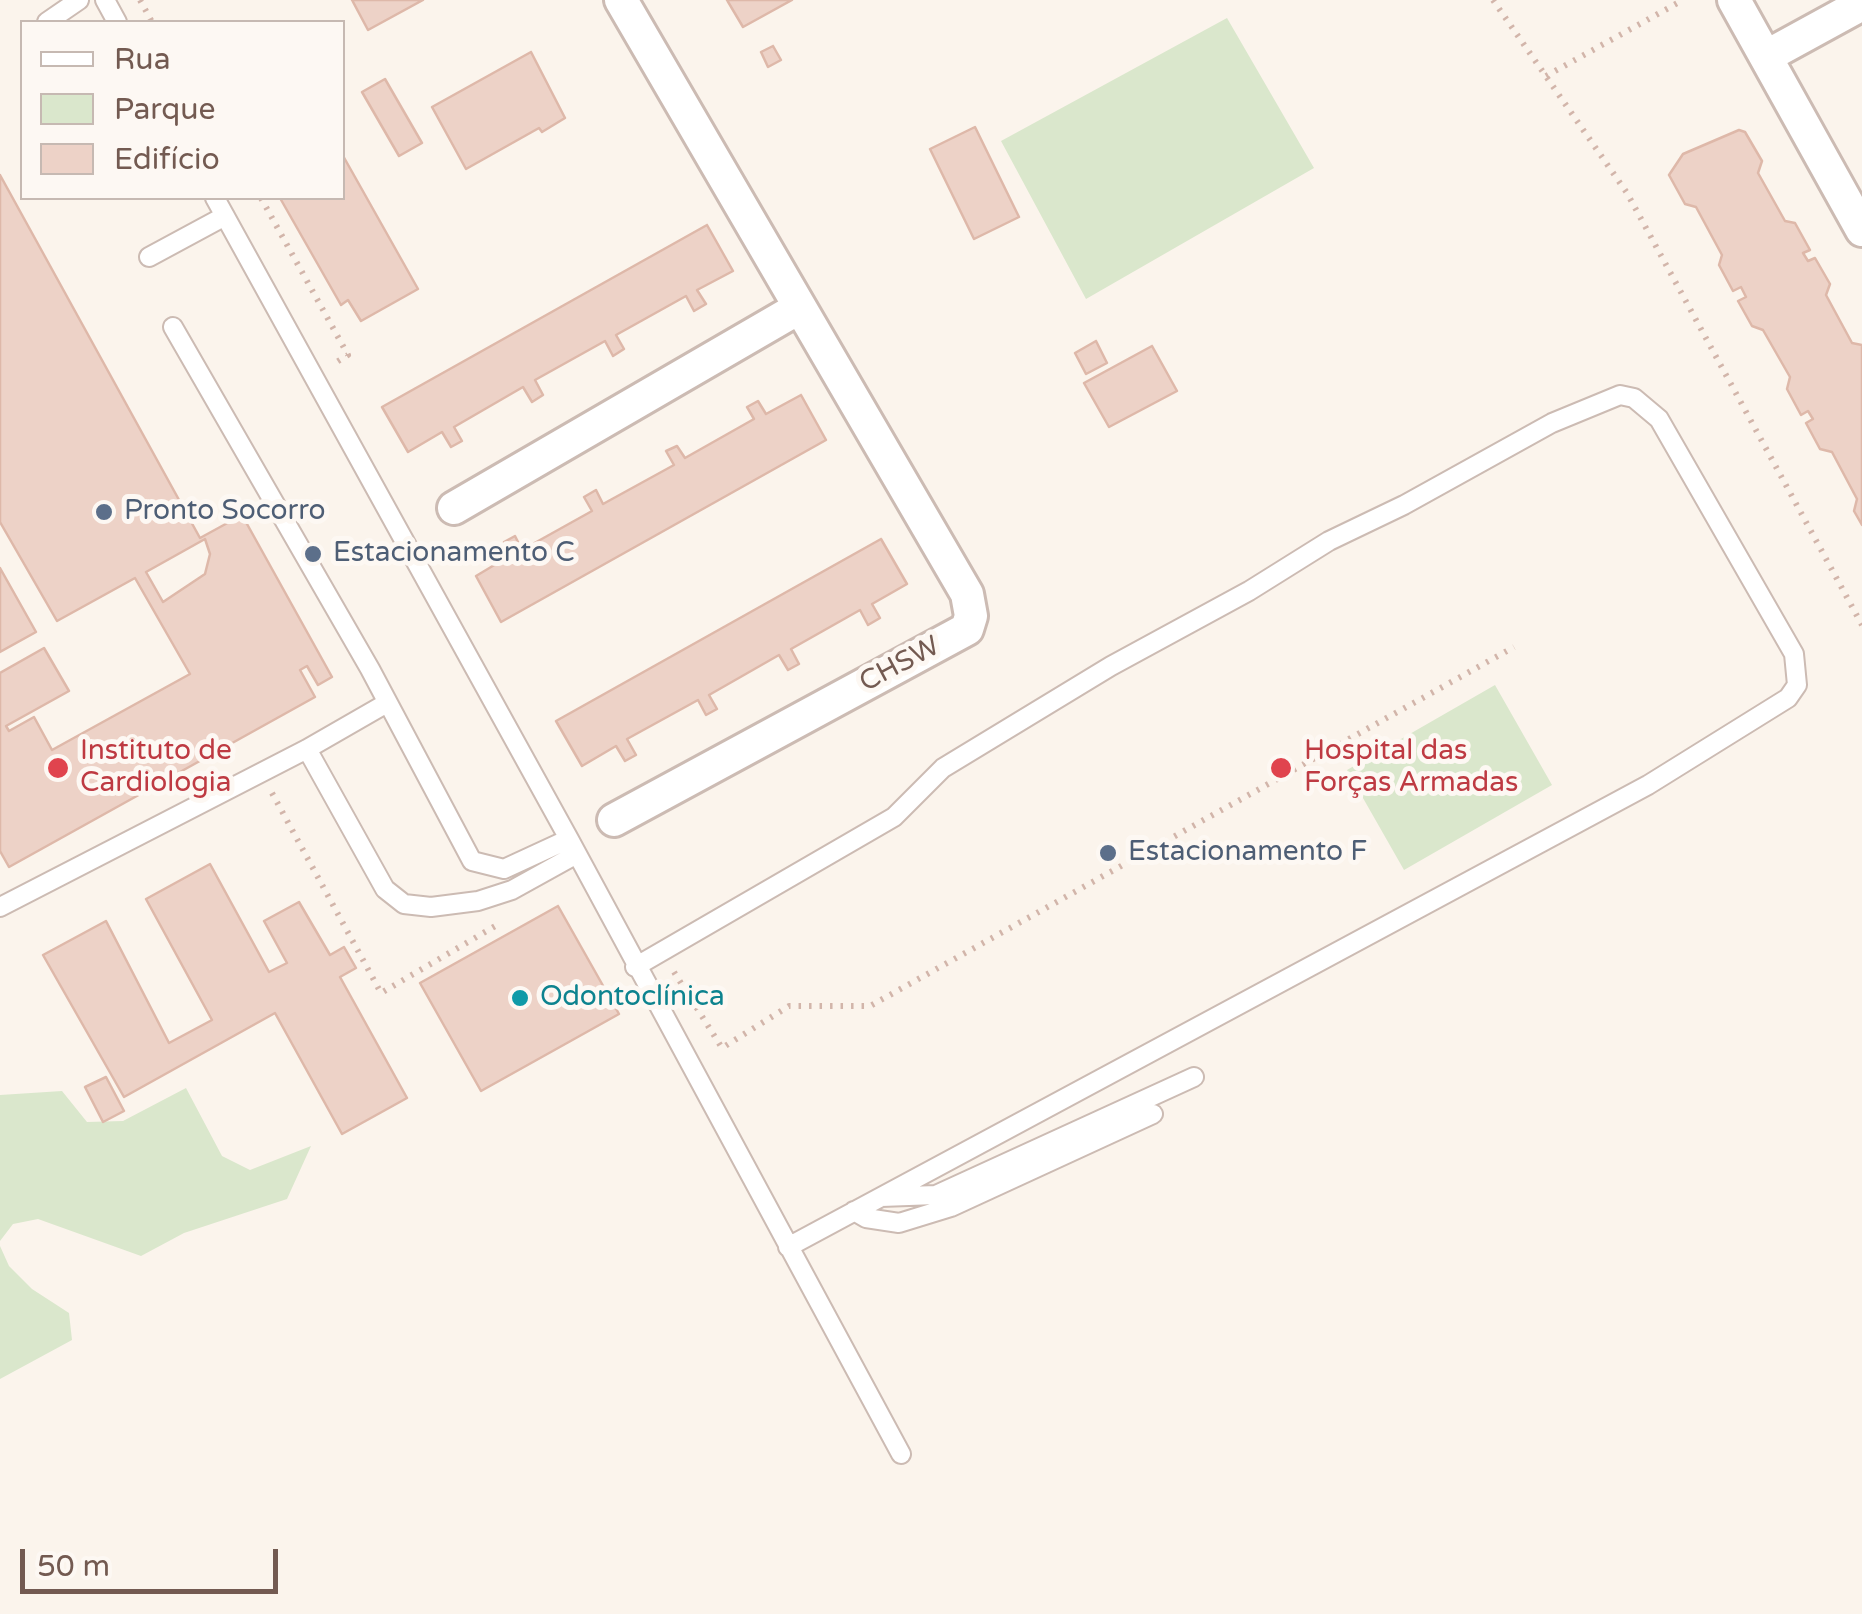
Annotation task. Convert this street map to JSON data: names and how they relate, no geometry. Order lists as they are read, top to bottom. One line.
{"streets":{"street":["CHSW"]},"places":["Pronto Socorro","Estacionamento C","Instituto de Cardiologia","Hospital das Forças Armadas","Estacionamento F","Odontoclínica"],"legend":["Rua","Parque","Edifício"],"scale_bar":"50 m"}
